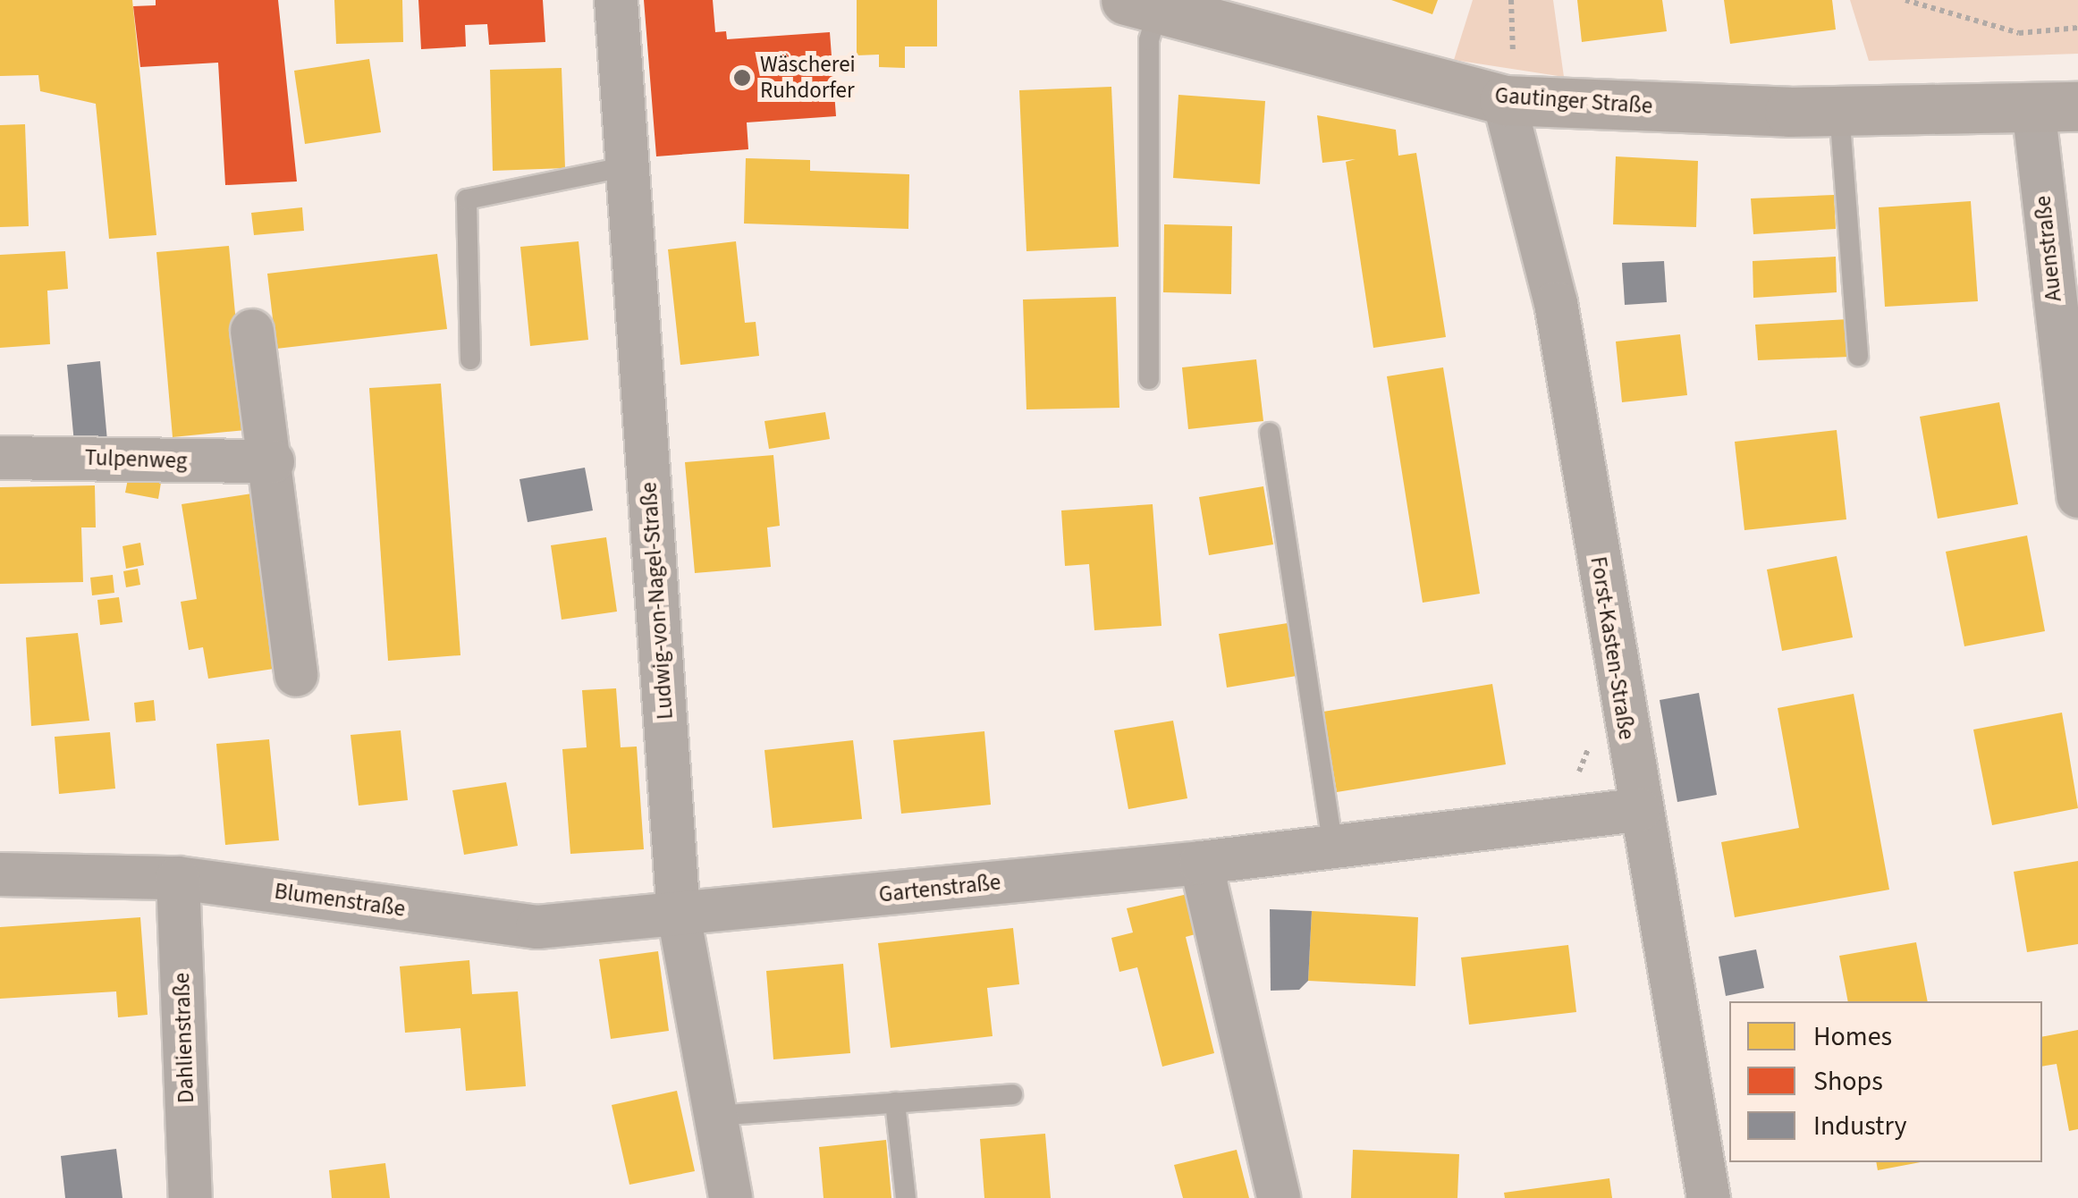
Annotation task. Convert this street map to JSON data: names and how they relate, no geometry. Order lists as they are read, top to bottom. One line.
{"streets":{"main road":["Gautinger Straße"],"street":["Auenstraße","Tulpenweg","Ludwig-von-Nagel-Straße","Forst-Kasten-Straße","Gartenstraße","Blumenstraße","Dahlienstraße"]},"crossings":[["Gautinger Straße","Auenstraße"],["Gautinger Straße","Forst-Kasten-Straße"],["Ludwig-von-Nagel-Straße","Gartenstraße"],["Ludwig-von-Nagel-Straße","Blumenstraße"],["Forst-Kasten-Straße","Gartenstraße"],["Gartenstraße","Blumenstraße"],["Blumenstraße","Dahlienstraße"]],"places":["Wäscherei Ruhdorfer"],"legend":["Homes","Shops","Industry"]}
